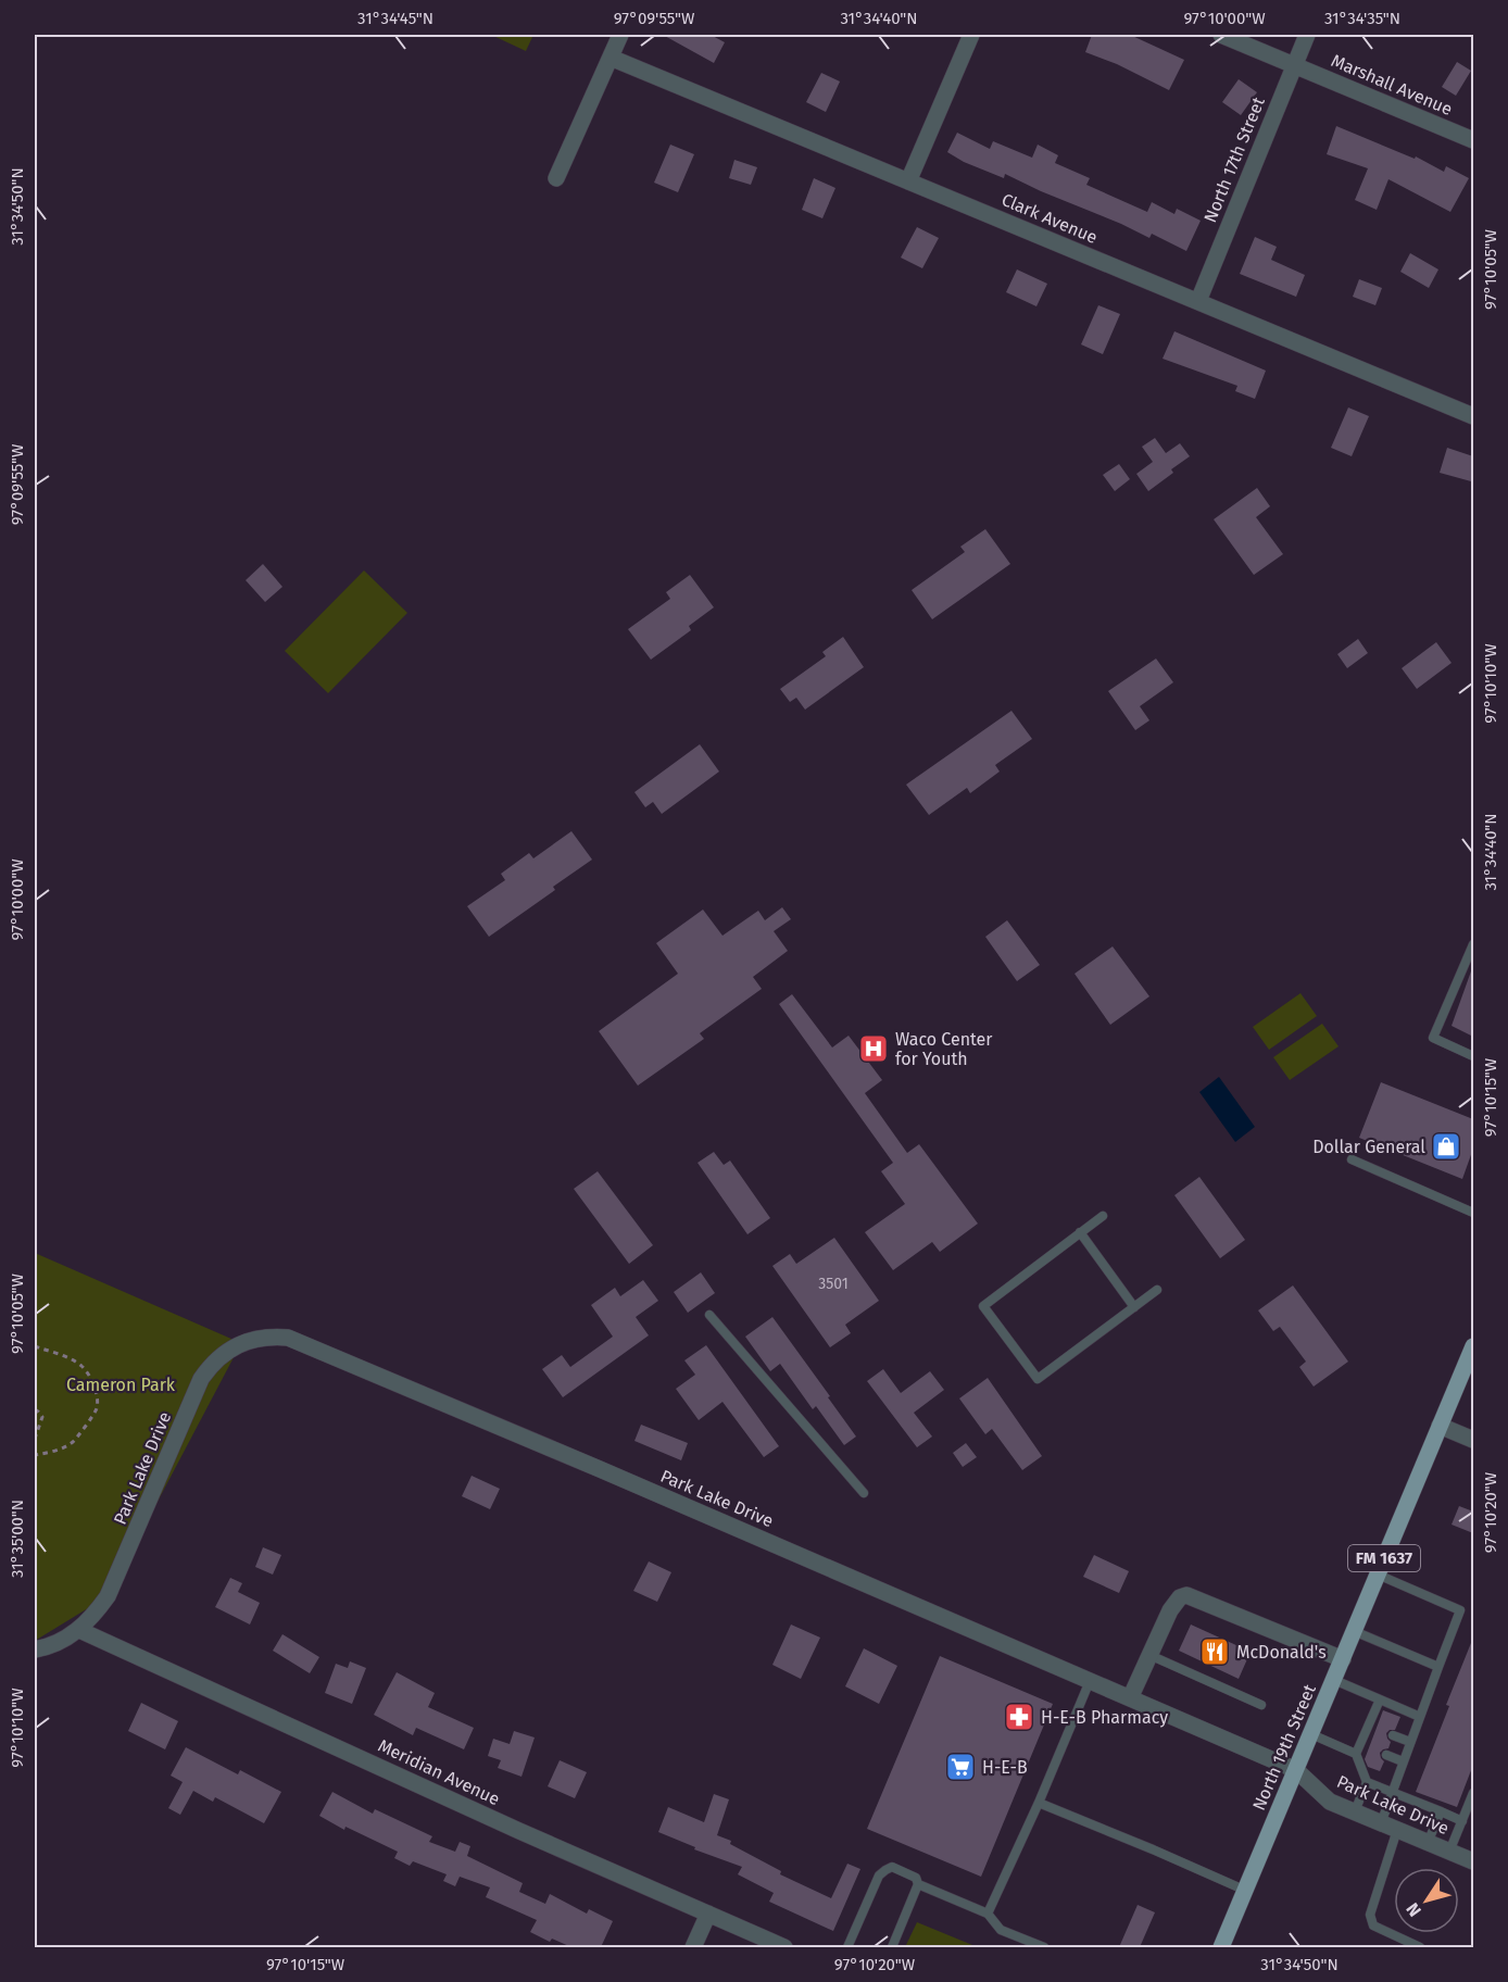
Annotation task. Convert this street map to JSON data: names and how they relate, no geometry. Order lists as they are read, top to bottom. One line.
{"streets":{"main road":["FM 1637","North 19th Street"],"street":["Marshall Avenue","North 17th Street","Clark Avenue","Park Lake Drive","Meridian Avenue"]},"crossings":[["Marshall Avenue","North 17th Street"],["North 17th Street","Clark Avenue"],["Park Lake Drive","North 19th Street"],["Park Lake Drive","Meridian Avenue"]],"parks":["Cameron Park"],"places":{"hospital":["Waco Center for Youth"],"shop":["Dollar General"],"restaurant":["McDonald's"],"pharmacy":["H-E-B Pharmacy"],"supermarket":["H-E-B"]},"house_numbers":["3501"],"north":"bottom left","coordinates":["31°34'45\"N","97°09'55\"W","31°34'40\"N","97°10'00\"W","31°34'35\"N","31°34'50\"N","97°10'05\"W","97°10'10\"W","97°10'15\"W","97°10'20\"W","31°35'00\"N"]}
